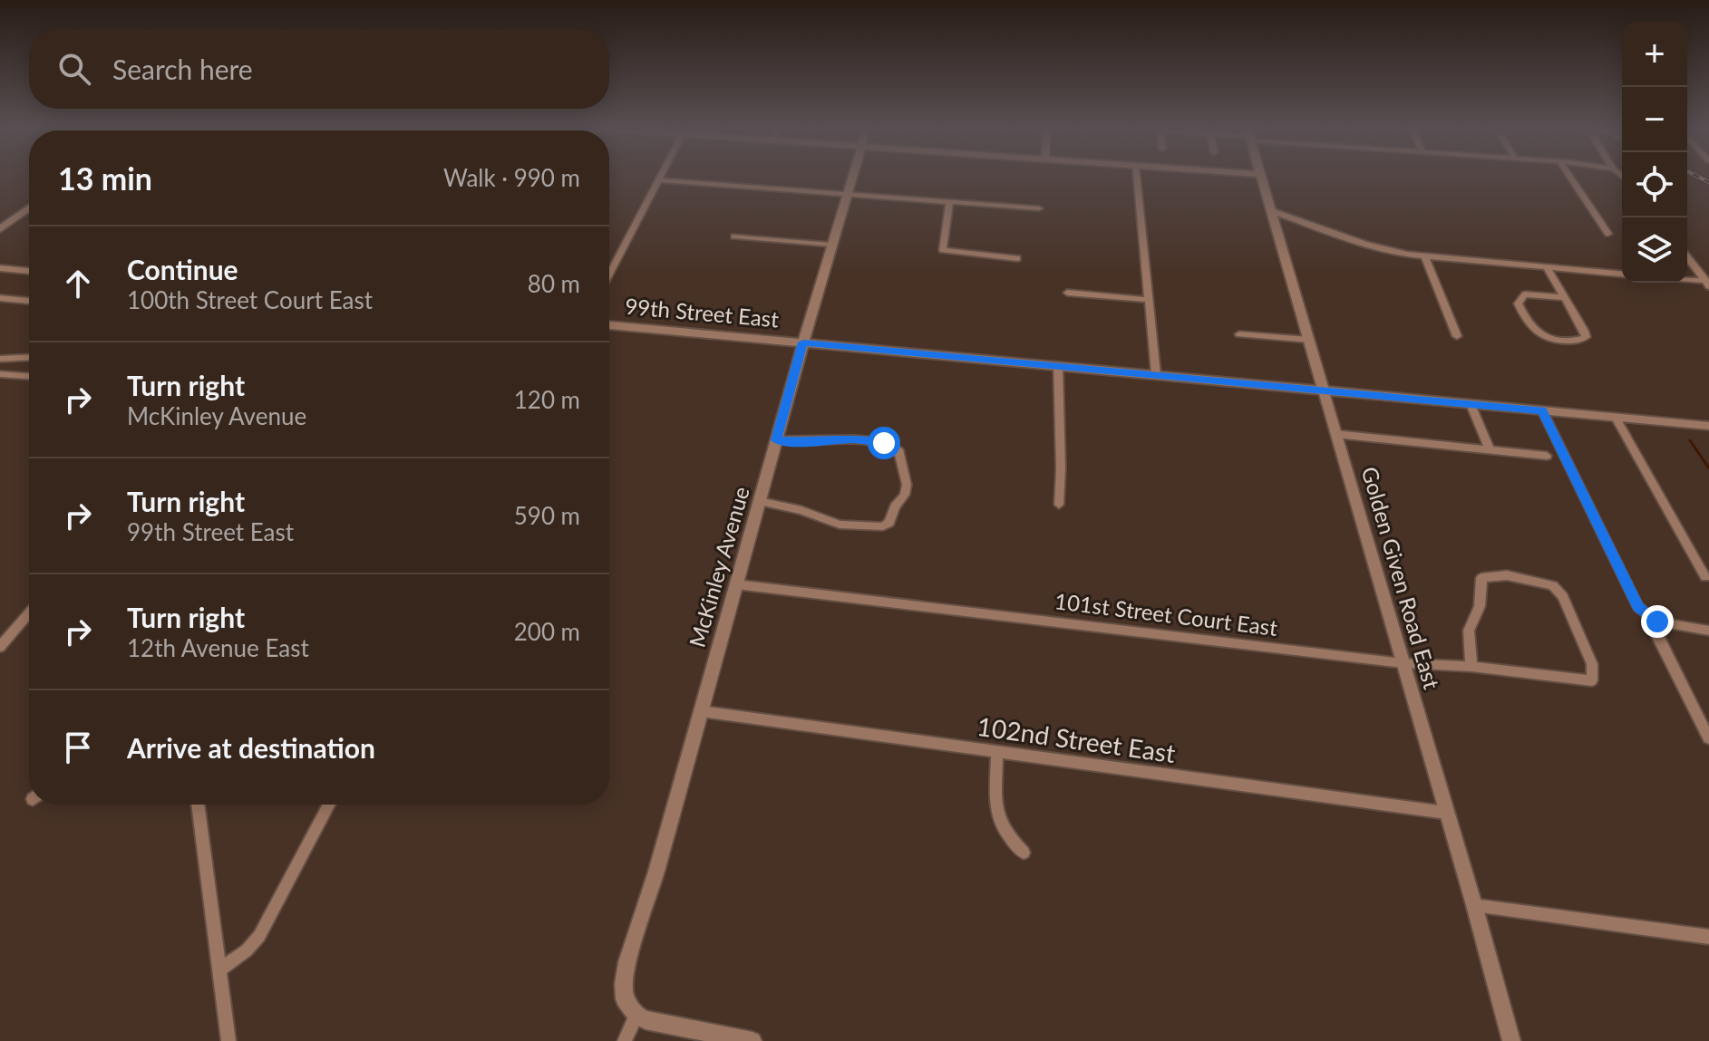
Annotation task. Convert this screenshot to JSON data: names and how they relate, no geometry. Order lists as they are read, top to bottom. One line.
{"streets":{"street":["99th Street East","McKinley Avenue","Golden Given Road East","101st Street Court East","102nd Street East"]},"crossings":[["99th Street East","McKinley Avenue"],["99th Street East","Golden Given Road East"],["McKinley Avenue","101st Street Court East"],["McKinley Avenue","102nd Street East"],["Golden Given Road East","101st Street Court East"],["Golden Given Road East","102nd Street East"]],"page":{"map_buttons":["+","−"],"search":"Search here","heading":["13 min","Walk · 990 m"],"list":[["Continue","100th Street Court East","80 m"],["Turn right","McKinley Avenue","120 m"],["Turn right","99th Street East","590 m"],["Turn right","12th Avenue East","200 m"],"Arrive at destination"]}}
